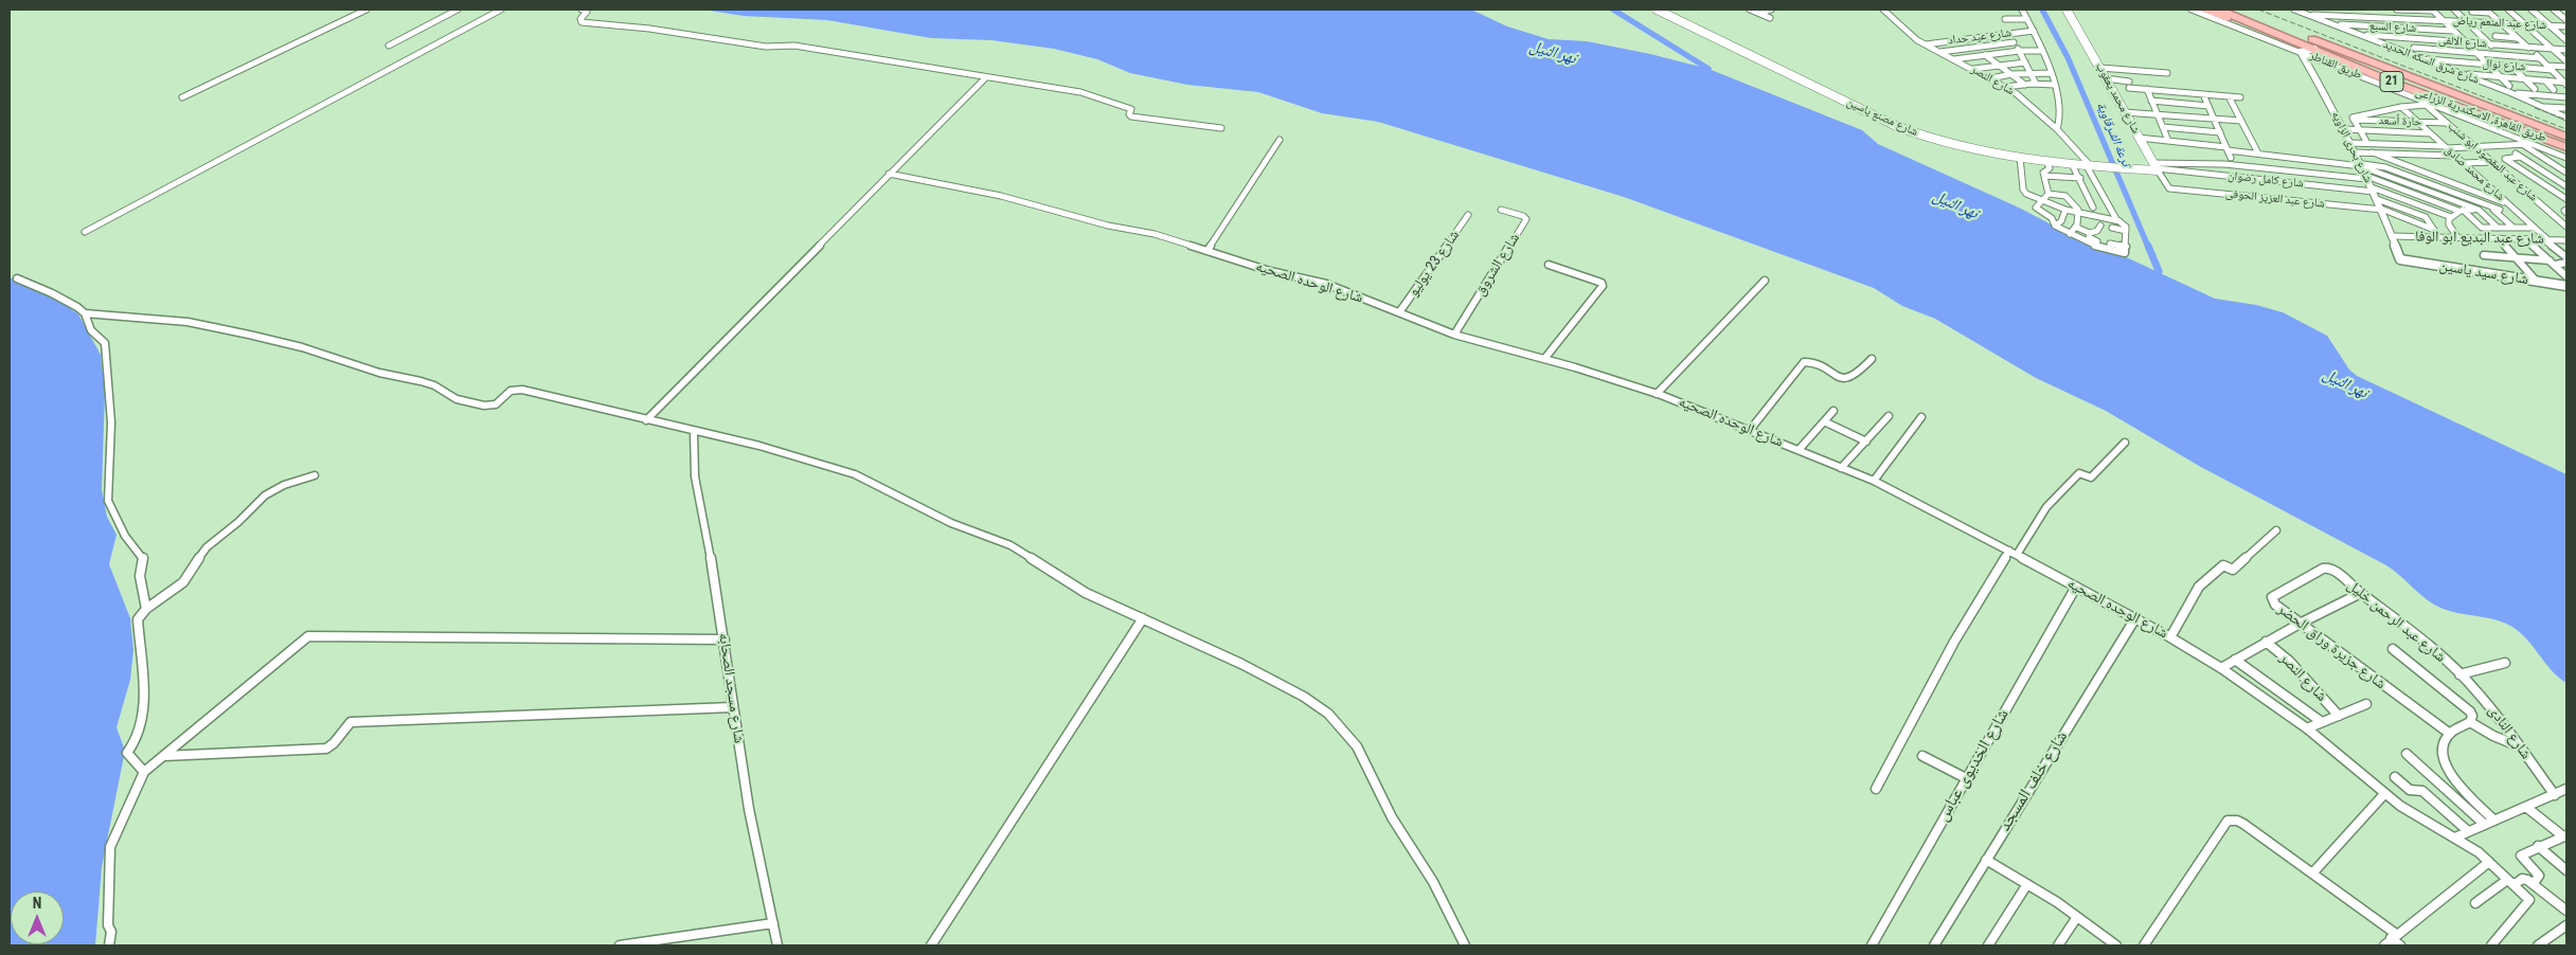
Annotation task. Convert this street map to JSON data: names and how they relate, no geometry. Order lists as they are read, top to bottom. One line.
{"streets":{"highway":["21","طريق القاهرة, الاسكندرية الزراعى"],"main road":["شارع محمد يعقوب","شارع مصنع ياسين"],"street":["شارع عبد المنعم رياض","شارع السبع","شارع عيد حداد","شارع الالفى","شارع شرق السكه الحديد","طريق القناطر","شارع نوال","شارع النصر","حارة أسعد","شارع بحرى الزاويه","شارع عبد المقصود ابو شنب","شارع محمد صادق","شارع كامل رضوان","شارع عبد العزيز الحوفى","شارع عبد البديع ابو الوفا","شارع 23 يوليو","شارع الشروق","شارع سيد ياسين","شارع الوحده الصحيه","شارع عبد الرحمن خليل","شارع جزيرة وراق الحضر","شارع مسجد الصحابه","شارع النادى","شارع الخديوى عباس","شارع خلف المسجد"]},"crossings":[["شارع عبد المنعم رياض","شارع شرق السكه الحديد"],["شارع السبع","شارع شرق السكه الحديد"],["شارع عيد حداد","شارع النصر"],["شارع الالفى","شارع شرق السكه الحديد"],["شارع شرق السكه الحديد","شارع نوال"],["طريق القناطر","شارع بحرى الزاويه"],["طريق القناطر","شارع عبد المقصود ابو شنب"],["شارع النصر","شارع مصنع ياسين"],["شارع محمد يعقوب","شارع مصنع ياسين"],["شارع محمد يعقوب","شارع كامل رضوان"],["شارع محمد يعقوب","شارع عبد العزيز الحوفى"],["شارع مصنع ياسين","شارع كامل رضوان"],["حارة أسعد","شارع عبد المقصود ابو شنب"],["حارة أسعد","شارع محمد صادق"],["شارع بحرى الزاويه","شارع كامل رضوان"],["شارع بحرى الزاويه","شارع عبد العزيز الحوفى"],["شارع بحرى الزاويه","شارع عبد البديع ابو الوفا"],["شارع بحرى الزاويه","شارع سيد ياسين"],["شارع محمد صادق","شارع عبد البديع ابو الوفا"],["شارع 23 يوليو","شارع الوحده الصحيه"],["شارع الشروق","شارع الوحده الصحيه"],["شارع الوحده الصحيه","شارع الخديوى عباس"],["شارع الوحده الصحيه","شارع خلف المسجد"],["شارع عبد الرحمن خليل","شارع جزيرة وراق الحضر"],["شارع عبد الرحمن خليل","شارع النادى"]],"water":["نهر النيل","ترعة الشرقاوية"],"north":"top"}
